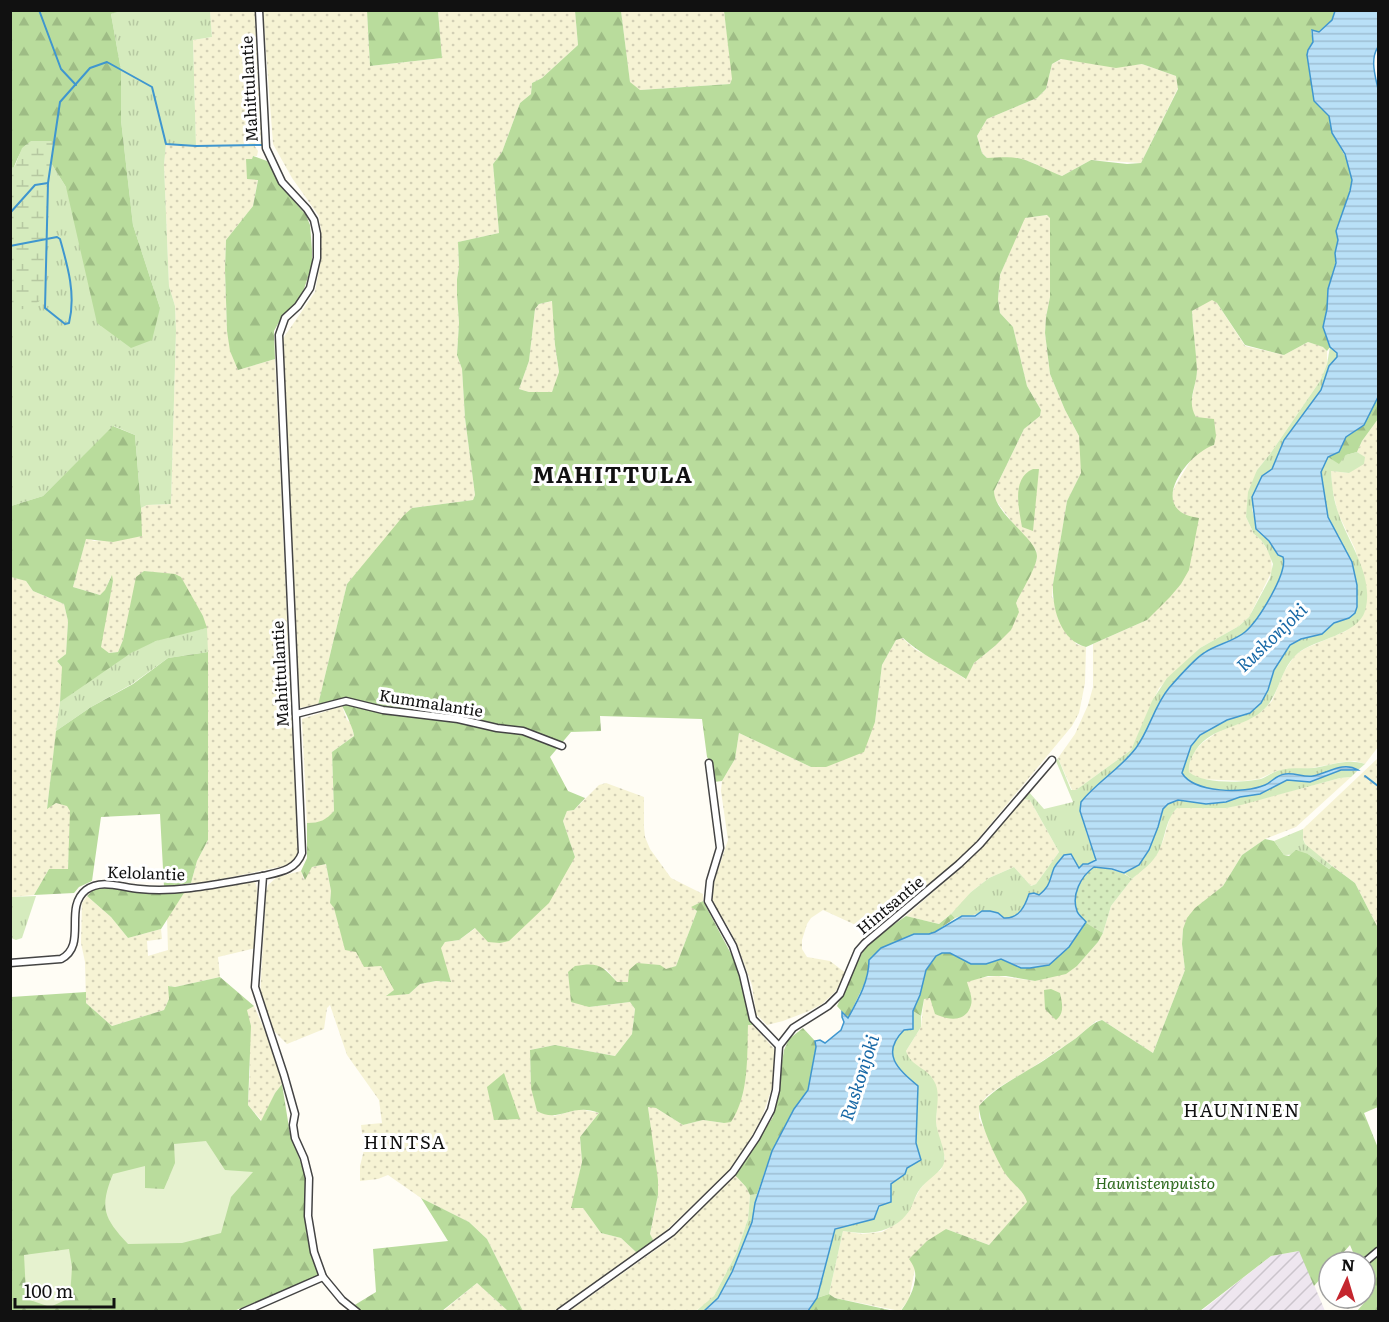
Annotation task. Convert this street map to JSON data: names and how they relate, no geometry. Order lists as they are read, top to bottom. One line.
{"streets":{"street":["Mahittulantie","Kummalantie","Kelolantie","Hintsantie"]},"crossings":[["Mahittulantie","Kummalantie"],["Mahittulantie","Kelolantie"]],"districts":["MAHITTULA","HAUNINEN","HINTSA"],"water":["Ruskonjoki"],"parks":["Haunistenpuisto"],"scale_bar":"100 m","north":"top"}
